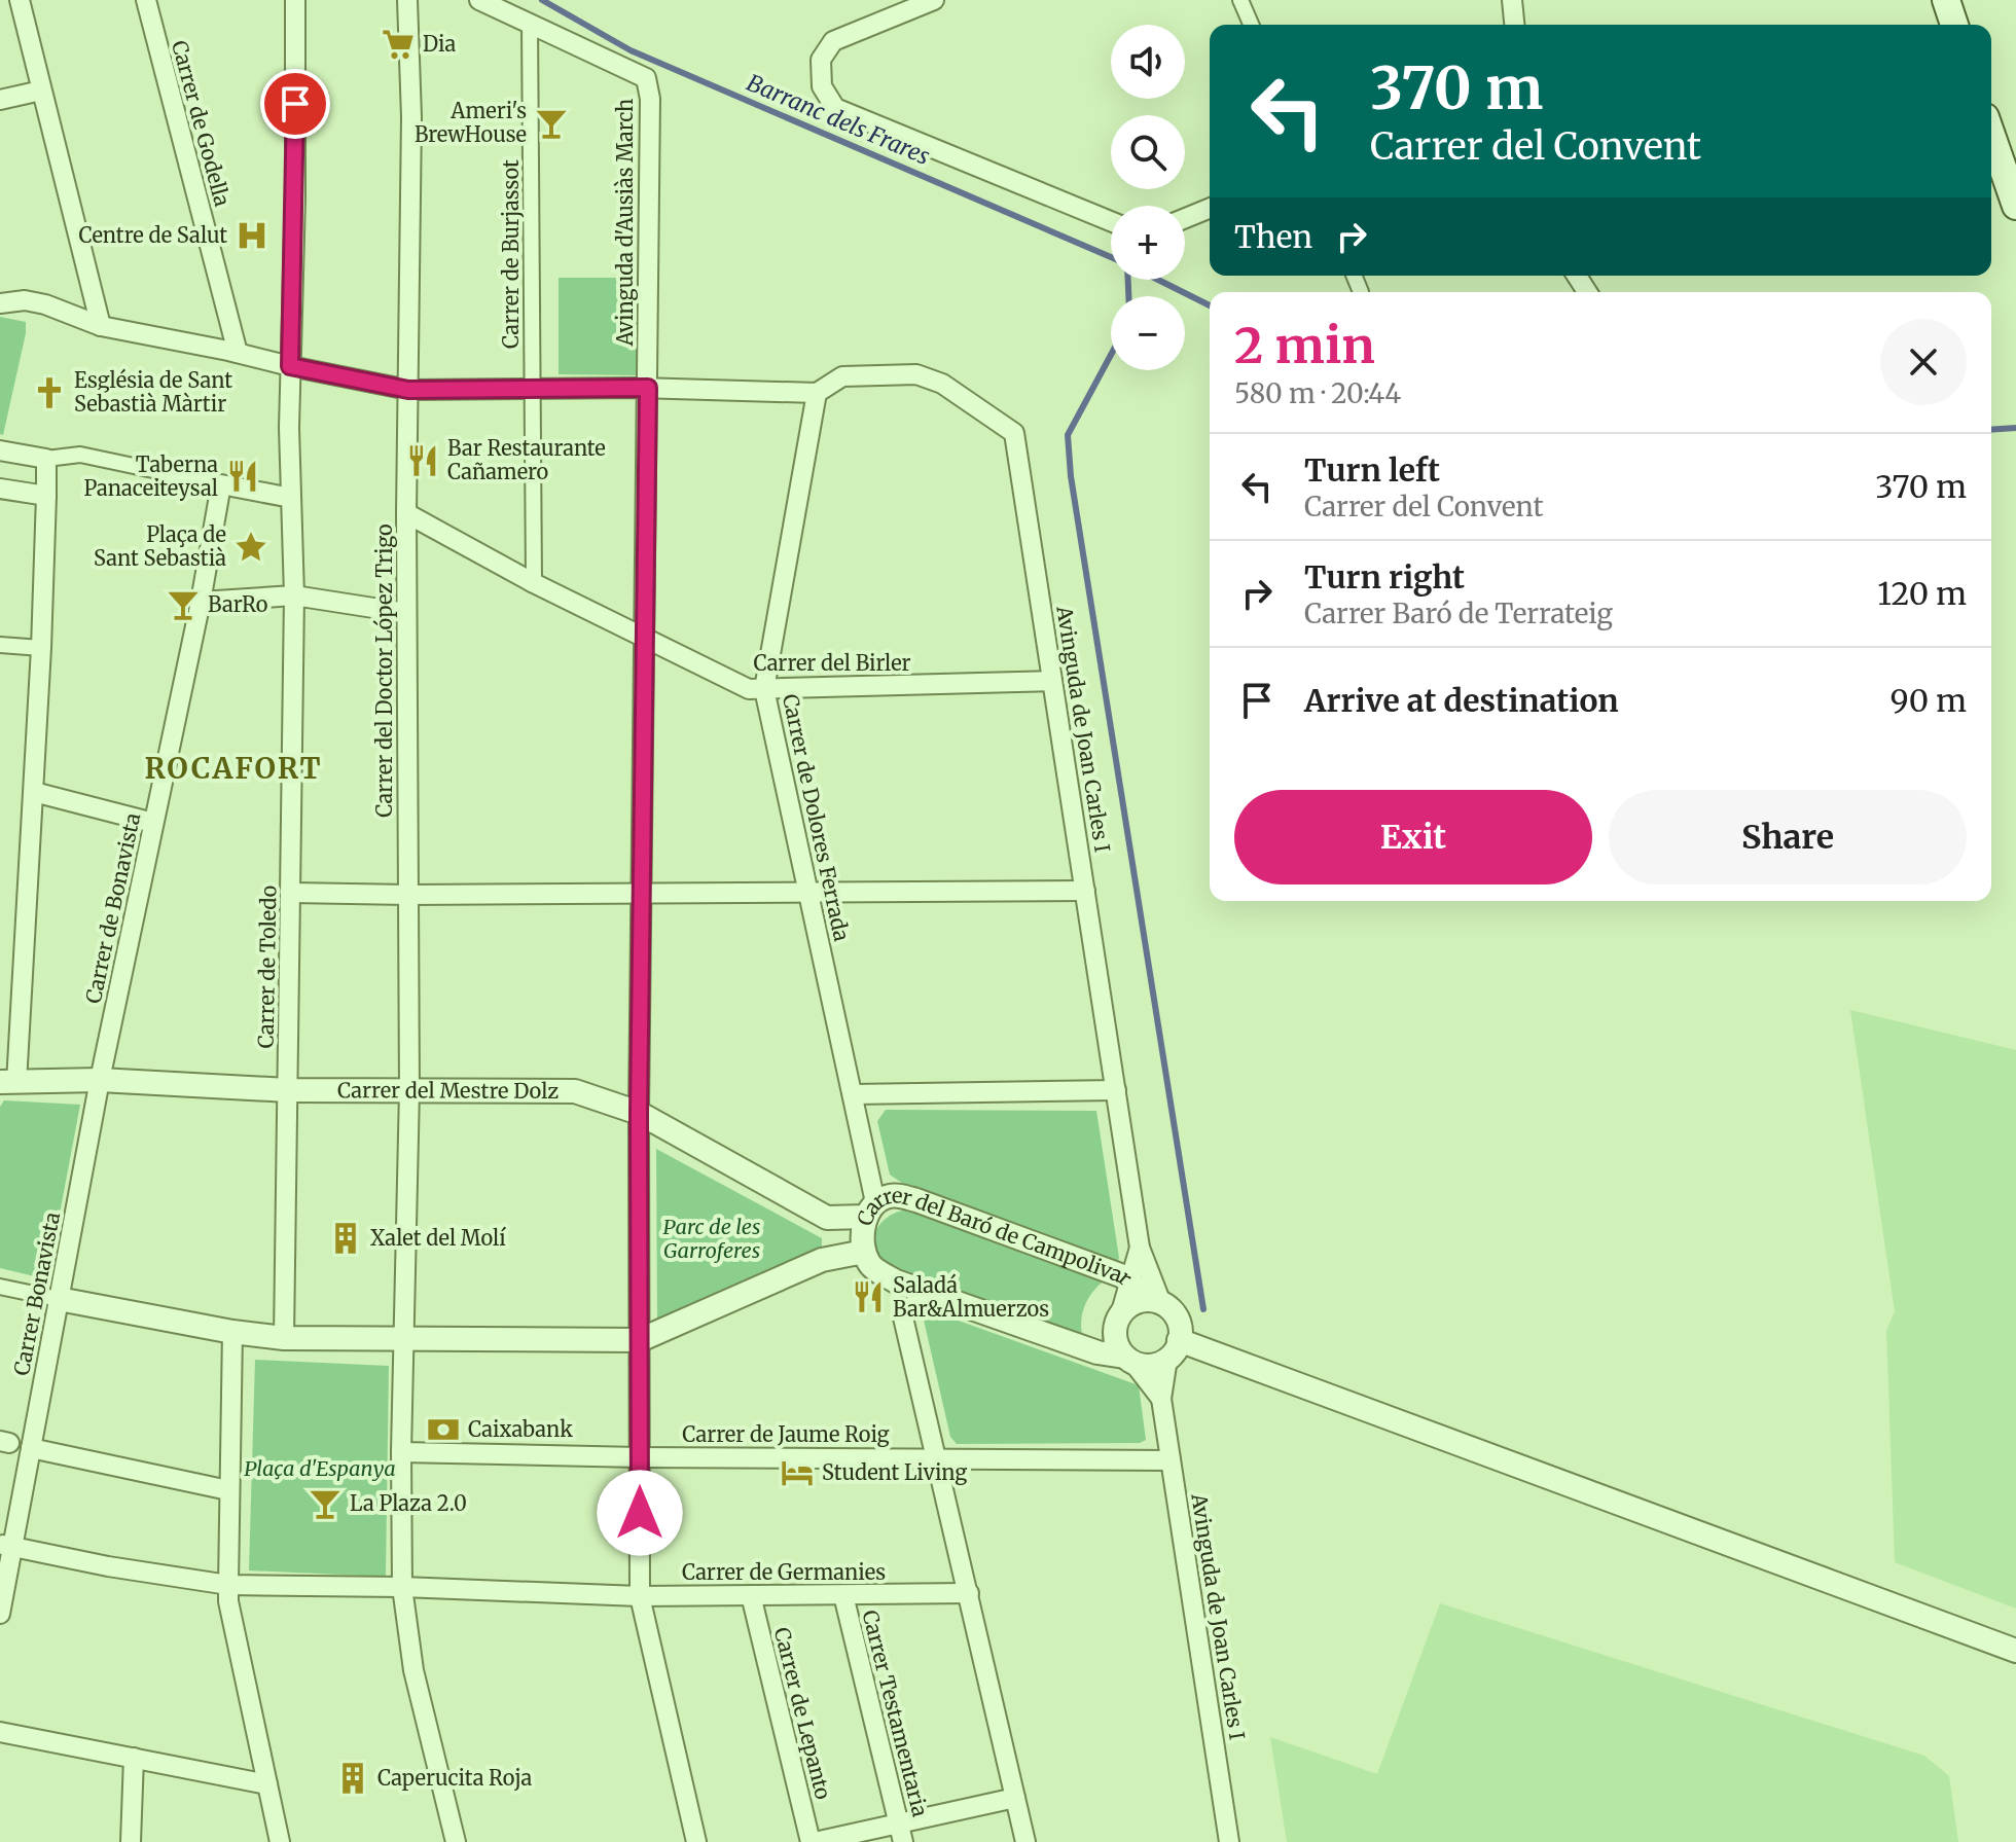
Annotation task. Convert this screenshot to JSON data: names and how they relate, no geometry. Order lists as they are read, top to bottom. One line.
{"streets":{"street":["Carrer de Godella","Avinguda d'Ausiàs March","Carrer de Burjassot","Carrer del Birler","Carrer del Doctor López Trigo","Avinguda de Joan Carles I","Carrer de Dolores Ferrada","Carrer de Bonavista","Carrer de Toledo","Carrer del Mestre Dolz","Carrer del Baró de Campolivar","Carrer Bonavista","Carrer de Jaume Roig","Carrer de Germanies","Carrer de Lepanto","Carrer Testamentaria"]},"crossings":[["Avinguda d'Ausiàs March","Carrer de Burjassot"],["Avinguda d'Ausiàs March","Carrer del Birler"],["Avinguda d'Ausiàs March","Carrer del Mestre Dolz"],["Avinguda d'Ausiàs March","Carrer del Baró de Campolivar"],["Avinguda d'Ausiàs March","Carrer de Jaume Roig"],["Avinguda d'Ausiàs March","Carrer de Germanies"],["Carrer de Burjassot","Carrer del Birler"],["Carrer del Birler","Carrer del Doctor López Trigo"],["Carrer del Birler","Avinguda de Joan Carles I"],["Carrer del Birler","Carrer de Dolores Ferrada"],["Carrer del Doctor López Trigo","Carrer del Mestre Dolz"],["Carrer del Doctor López Trigo","Carrer del Baró de Campolivar"],["Avinguda de Joan Carles I","Carrer de Dolores Ferrada"],["Avinguda de Joan Carles I","Carrer del Baró de Campolivar"],["Avinguda de Joan Carles I","Carrer de Jaume Roig"],["Carrer de Dolores Ferrada","Carrer del Mestre Dolz"],["Carrer de Dolores Ferrada","Carrer del Baró de Campolivar"],["Carrer de Bonavista","Carrer del Mestre Dolz"],["Carrer de Bonavista","Carrer Bonavista"],["Carrer de Toledo","Carrer del Mestre Dolz"],["Carrer del Mestre Dolz","Carrer del Baró de Campolivar"],["Carrer del Mestre Dolz","Carrer Bonavista"],["Carrer de Germanies","Carrer de Lepanto"],["Carrer de Germanies","Carrer Testamentaria"]],"districts":["ROCAFORT"],"water":["Barranc dels Frares"],"parks":["Parc de les Garroferes","Plaça d'Espanya"],"places":{"supermarket":["Dia"],"bar":["Ameri's BrewHouse","BarRo","La Plaza 2.0"],"hospital":["Centre de Salut"],"church":["Església de Sant Sebastià Màrtir"],"restaurant":["Bar Restaurante Cañamero","Taberna Panaceiteysal","Saladá Bar&Almuerzos"],"place":["Plaça de Sant Sebastià"],"building":["Xalet del Molí","Caperucita Roja"],"bank":["Caixabank"],"hotel":["Student Living"]},"page":{"map_buttons":["+","−"],"turn":["370 m","Carrer del Convent"],"then":"Then","heading":["2 min","580 m · 20:44"],"list":[{"name":"Turn left","note":"Carrer del Convent","value":"370 m"},{"name":"Turn right","note":"Carrer Baró de Terrateig","value":"120 m"},{"name":"Arrive at destination","value":"90 m"}],"buttons":["Exit","Share"]}}
